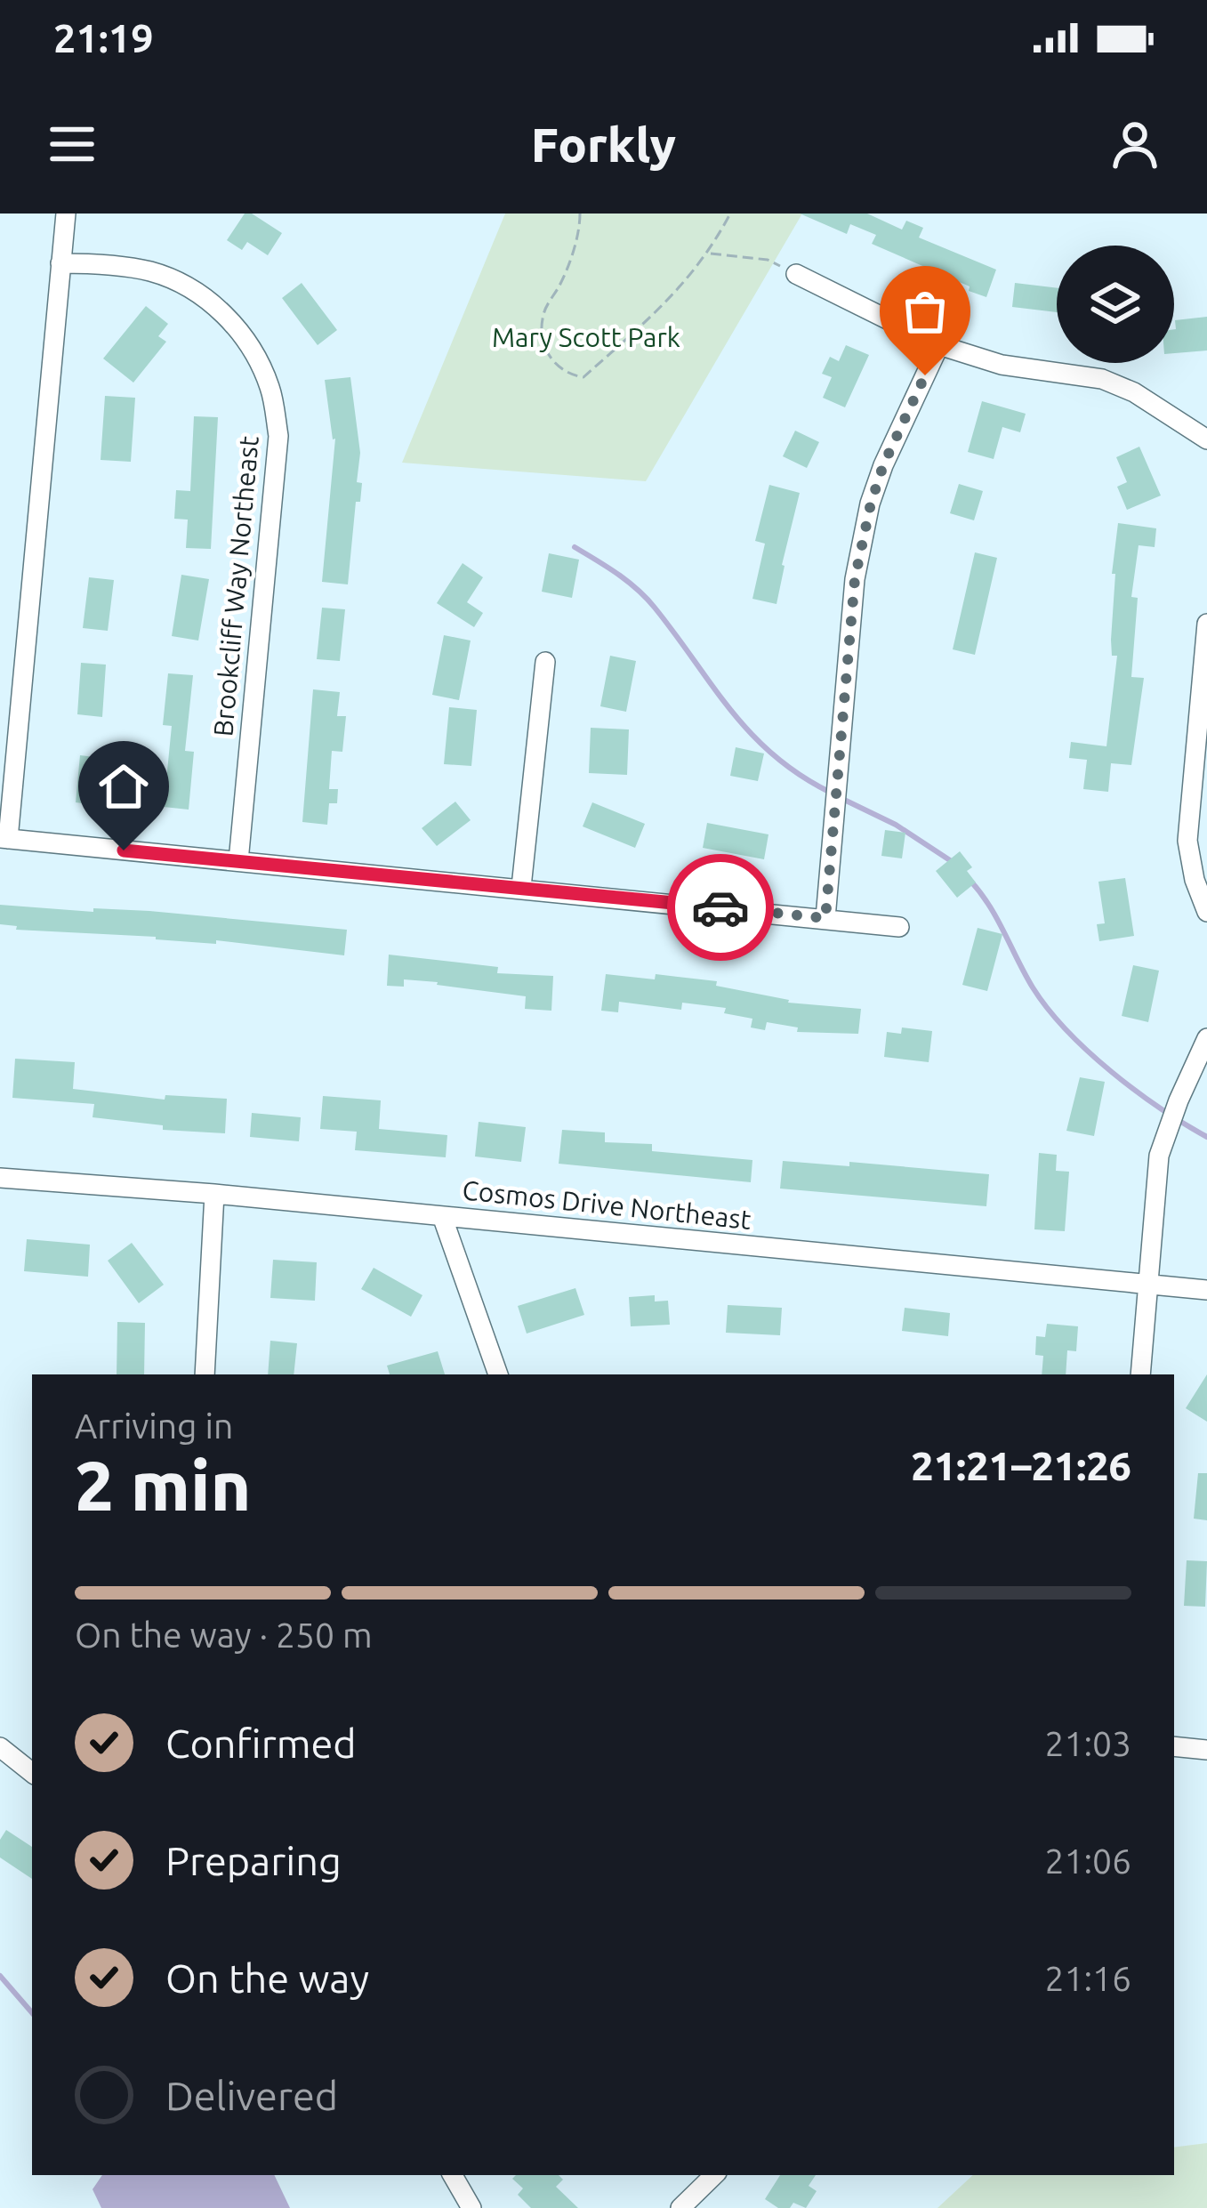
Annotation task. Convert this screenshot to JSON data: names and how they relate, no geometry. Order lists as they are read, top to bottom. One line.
{"streets":{"street":["Brookcliff Way Northeast","Cosmos Drive Northeast"]},"parks":["Mary Scott Park"],"page":{"status":"21:19","header":"Forkly","heading":["2 min","Arriving in","21:21–21:26"],"bar":"On the way · 250 m","list":[["Confirmed","21:03"],["Preparing","21:06"],["On the way","21:16"],"Delivered"]}}
